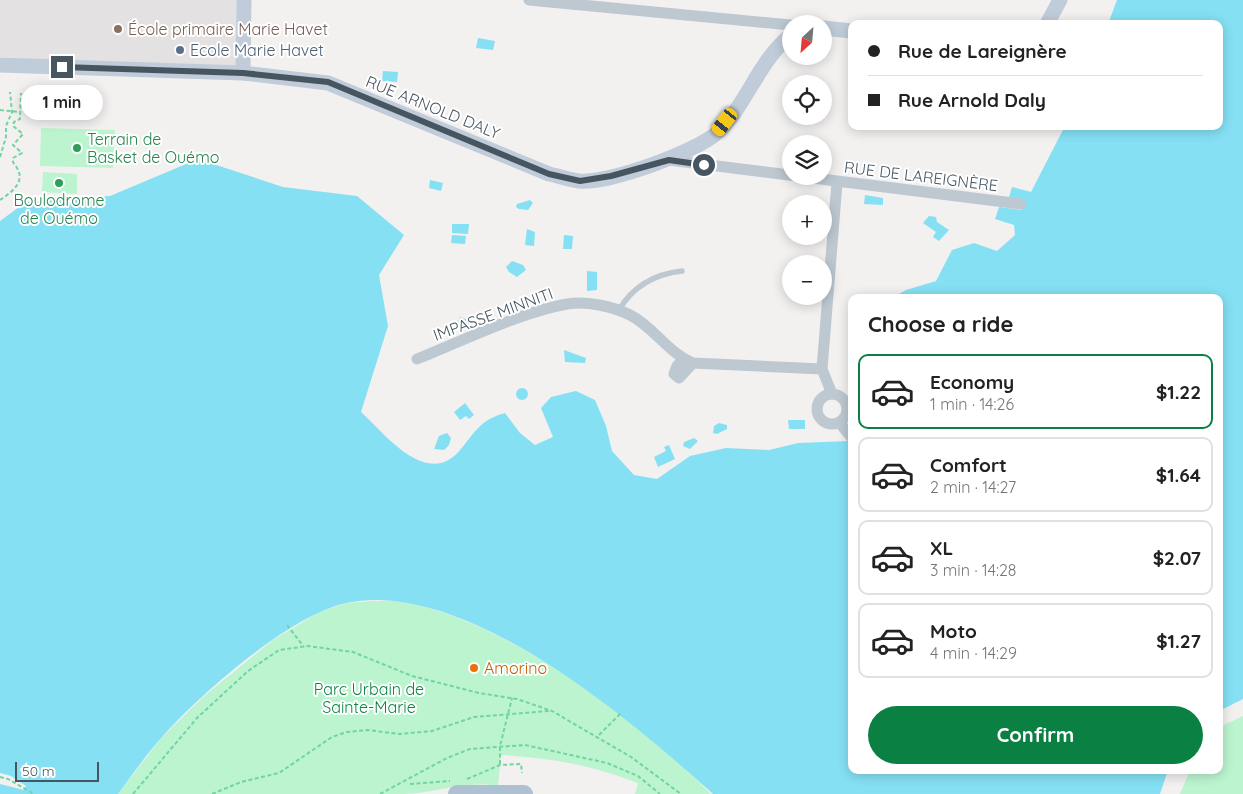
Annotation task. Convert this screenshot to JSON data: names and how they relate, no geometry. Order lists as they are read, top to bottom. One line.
{"streets":{"street":["RUE ARNOLD DALY","RUE DE LAREIGNÈRE","IMPASSE MINNITI"]},"crossings":[["RUE ARNOLD DALY","RUE DE LAREIGNÈRE"]],"parks":["Parc Urbain de Sainte-Marie"],"places":["École primaire Marie Havet","Ecole Marie Havet","Terrain de Basket de Ouémo","Boulodrome de Ouémo","Amorino"],"scale_bar":"50 m","north":"bottom left","page":{"map_buttons":["+","−"],"banner":["Rue de Lareignère","Rue Arnold Daly"],"bubble":"1 min","heading":"Choose a ride","list":[{"name":"Economy","note":"1 min · 14:26","value":"$1.22"},{"name":"Comfort","note":"2 min · 14:27","value":"$1.64"},{"name":"XL","note":"3 min · 14:28","value":"$2.07"},{"name":"Moto","note":"4 min · 14:29","value":"$1.27"}],"buttons":"Confirm","scale":"50 m"}}
